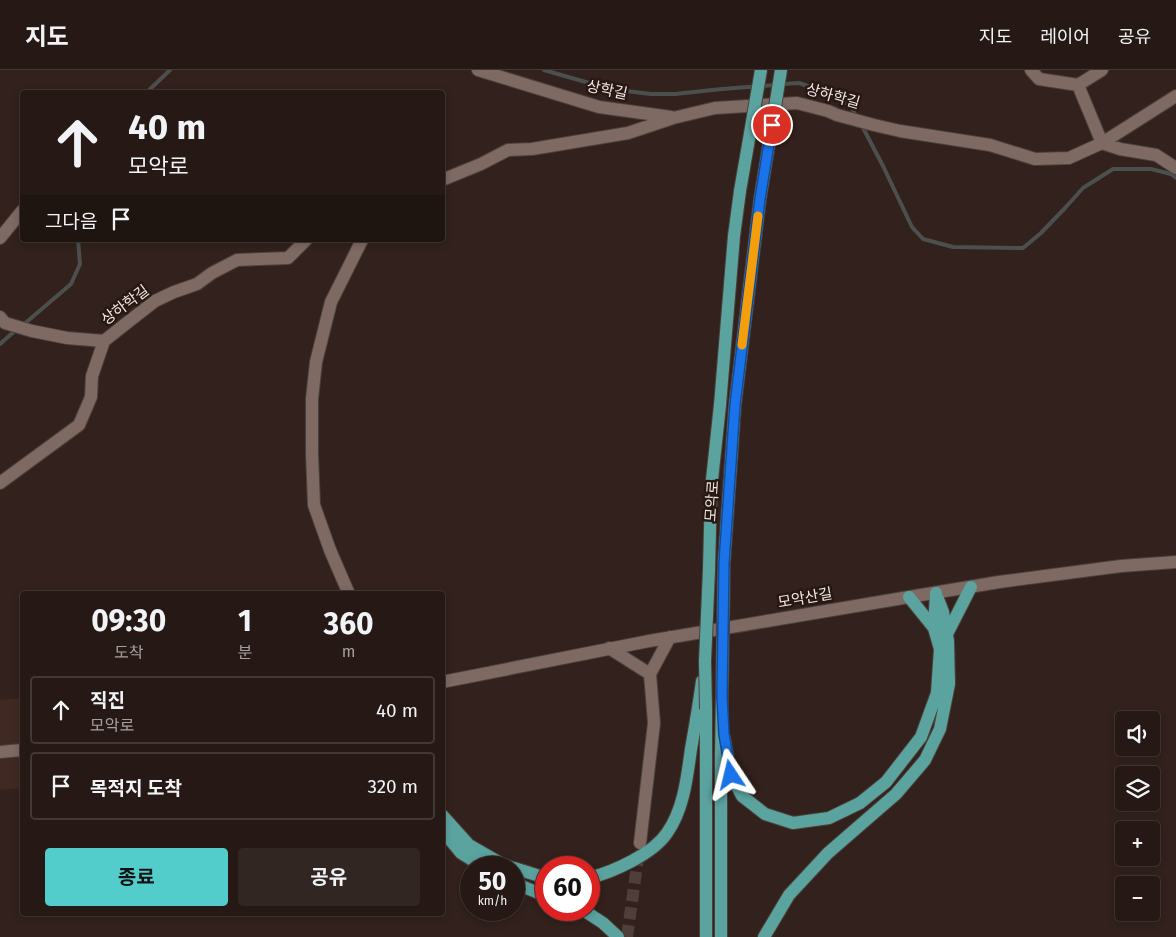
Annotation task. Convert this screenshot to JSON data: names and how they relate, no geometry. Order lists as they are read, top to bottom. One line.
{"streets":{"main road":["모악로"],"street":["상학길","상하학길","모악산길"]},"crossings":[["상학길","상하학길"]],"page":{"header":"지도","nav":["지도","레이어","공유"],"turn":["40 m","모악로"],"then":"그다음","eta":["09:30","도착","1","분","360","m"],"list":[{"name":"직진","note":"모악로","value":"40 m"},{"name":"목적지 도착","value":"320 m"}],"map_buttons":["+","−"],"buttons":["종료","공유"],"speed":"50 km/h","limit":"60"}}
